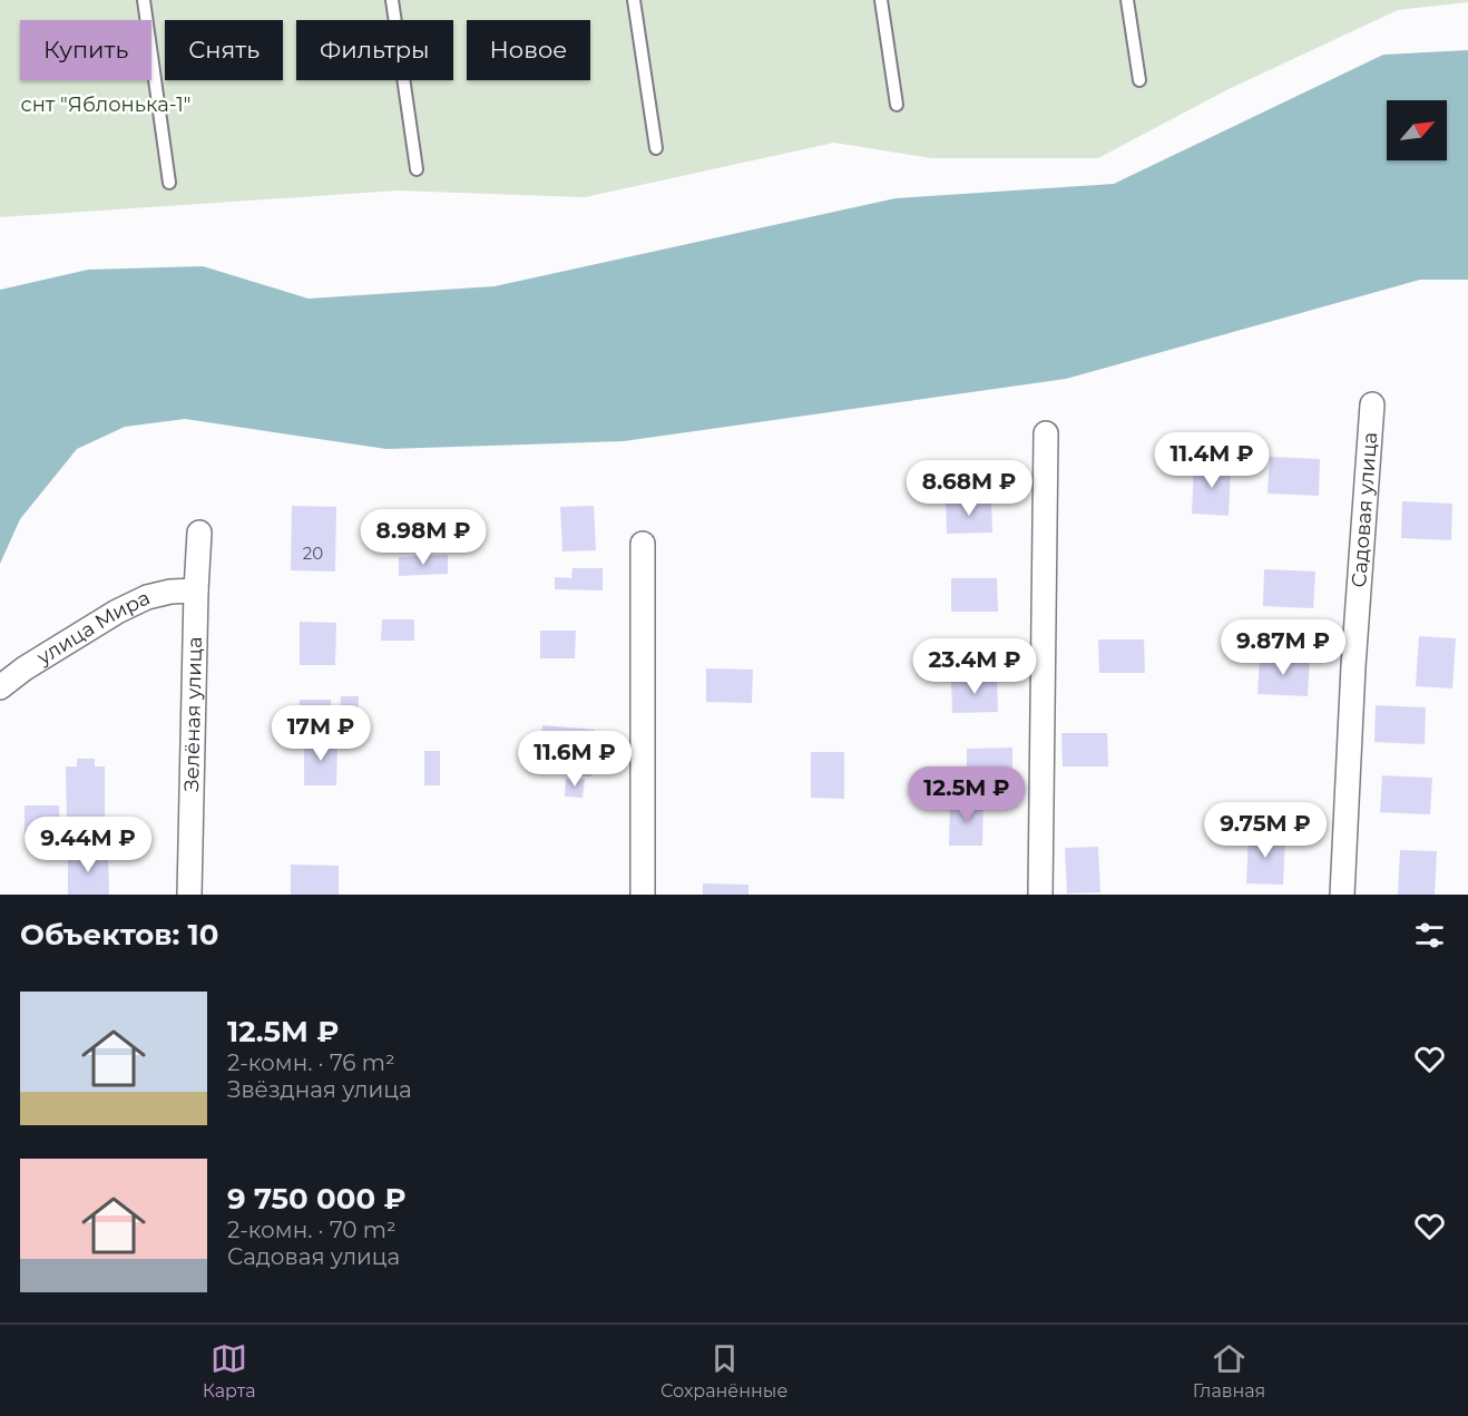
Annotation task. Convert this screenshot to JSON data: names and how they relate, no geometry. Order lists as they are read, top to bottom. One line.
{"streets":{"street":["Садовая улица","улица Мира","Зелёная улица"]},"crossings":[["улица Мира","Зелёная улица"]],"parks":["снт \"Яблонька-1\""],"house_numbers":["20"],"north":"top right","page":{"chip":["Купить","Снять","Фильтры","Новое"],"price":["11.4M ₽","8.68M ₽","8.98M ₽","9.87M ₽","23.4M ₽","17M ₽","11.6M ₽","12.5M ₽","9.75M ₽","9.44M ₽"],"heading":"Объектов: 10","list":[{"name":"12.5M ₽","note":"2-комн. · 76 m² · Звёздная улица"},{"name":"9 750 000 ₽","note":"2-комн. · 70 m² · Садовая улица"}],"tabs":["Карта","Сохранённые","Главная"]}}
